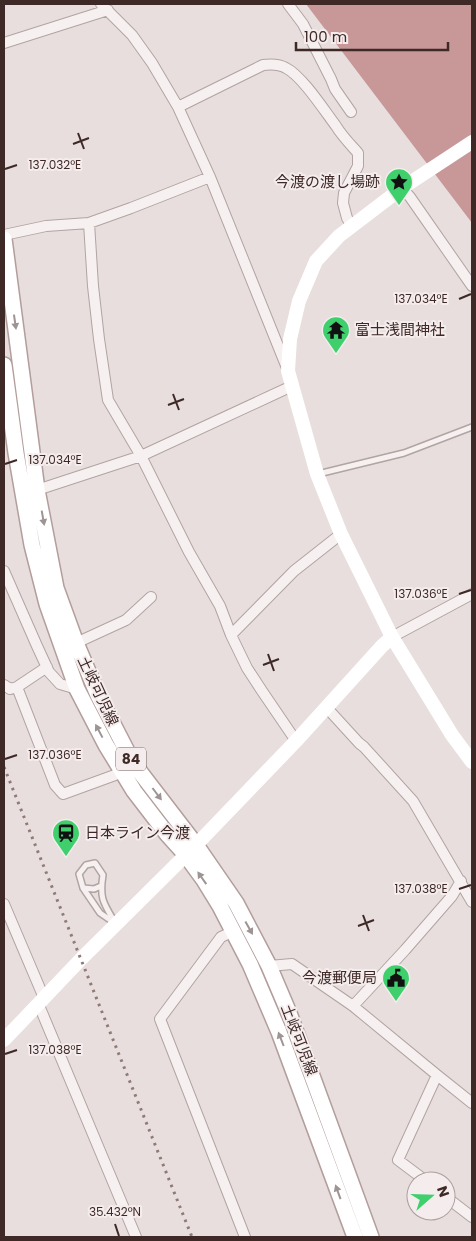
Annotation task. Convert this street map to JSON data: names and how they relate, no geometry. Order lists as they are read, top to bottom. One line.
{"streets":{"main road":["土岐可児線","84"]},"places":{"place":["今渡の渡し場跡"],"temple":["富士浅間神社"],"station":["日本ライン今渡"],"public building":["今渡郵便局"]},"scale_bar":"100 m","north":"right","coordinates":["137.032°E","137.034°E","137.036°E","137.038°E","35.432°N"]}
